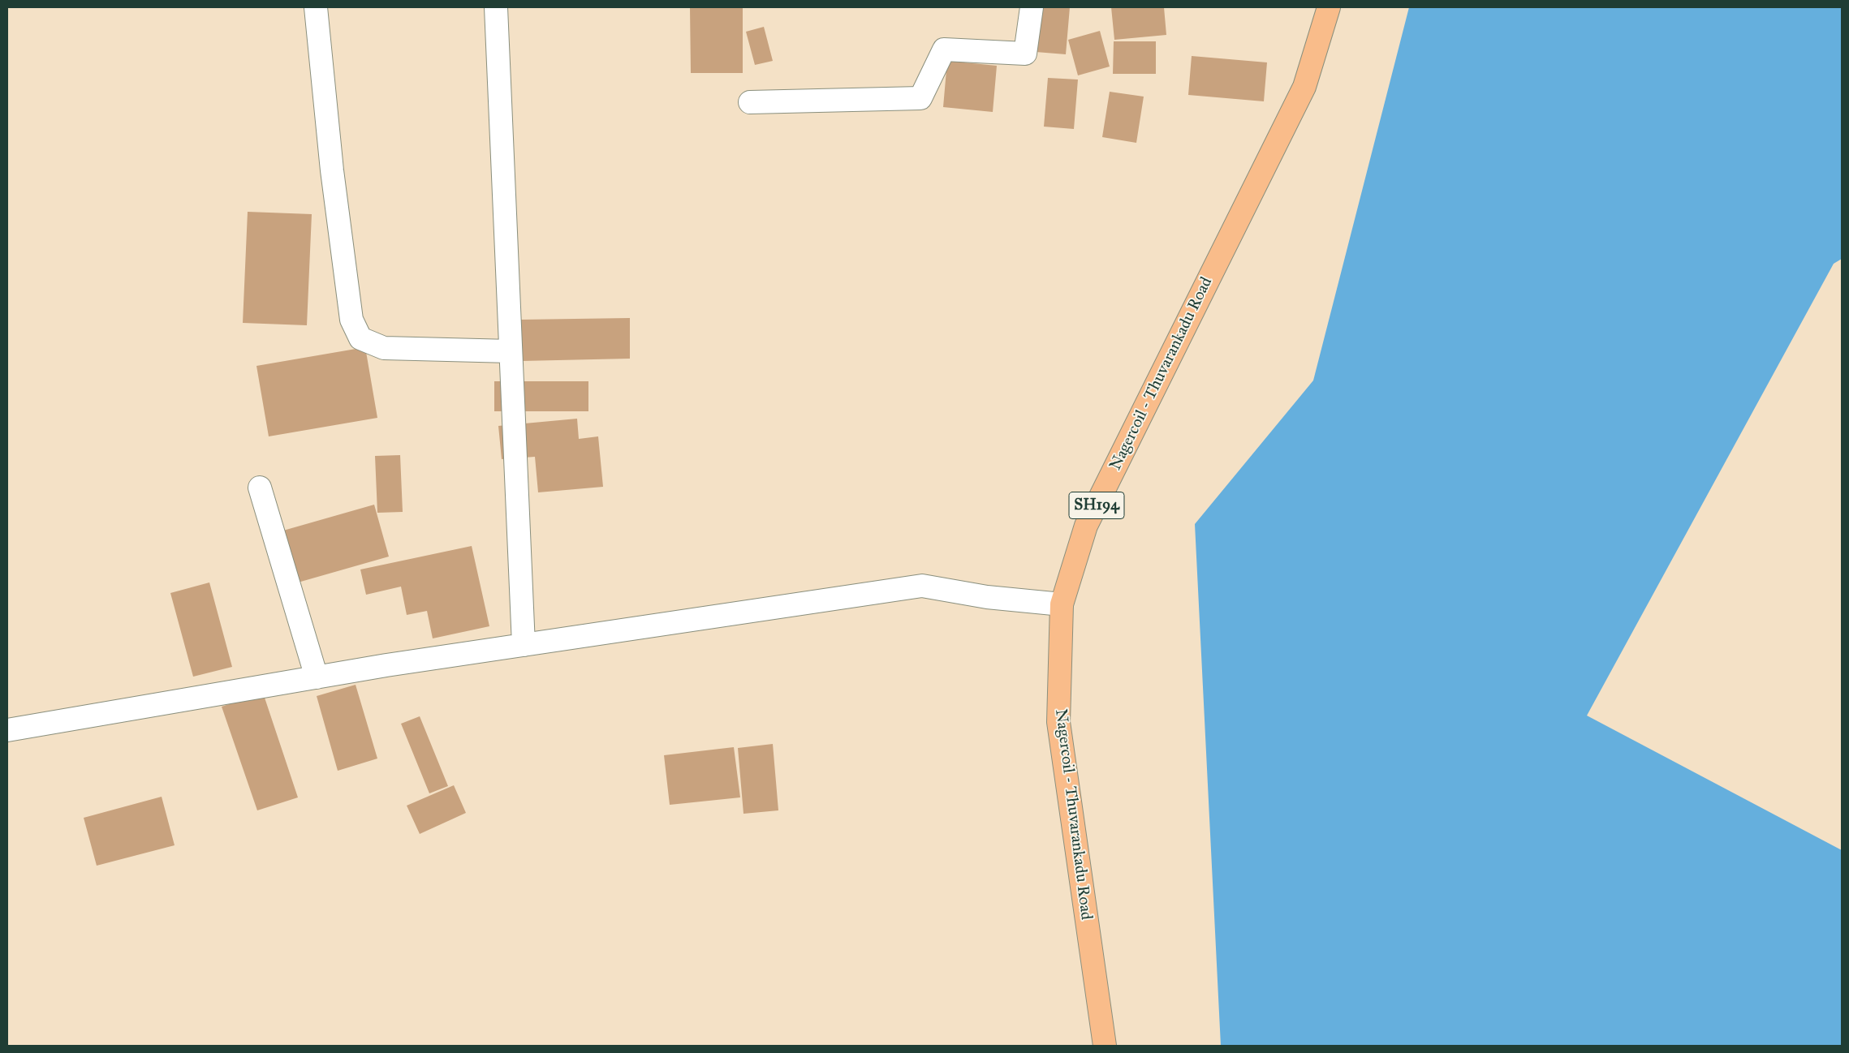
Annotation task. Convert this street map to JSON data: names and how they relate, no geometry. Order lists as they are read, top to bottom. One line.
{"streets":{"main road":["Nagercoil - Thuvarankadu Road","SH194"]}}
